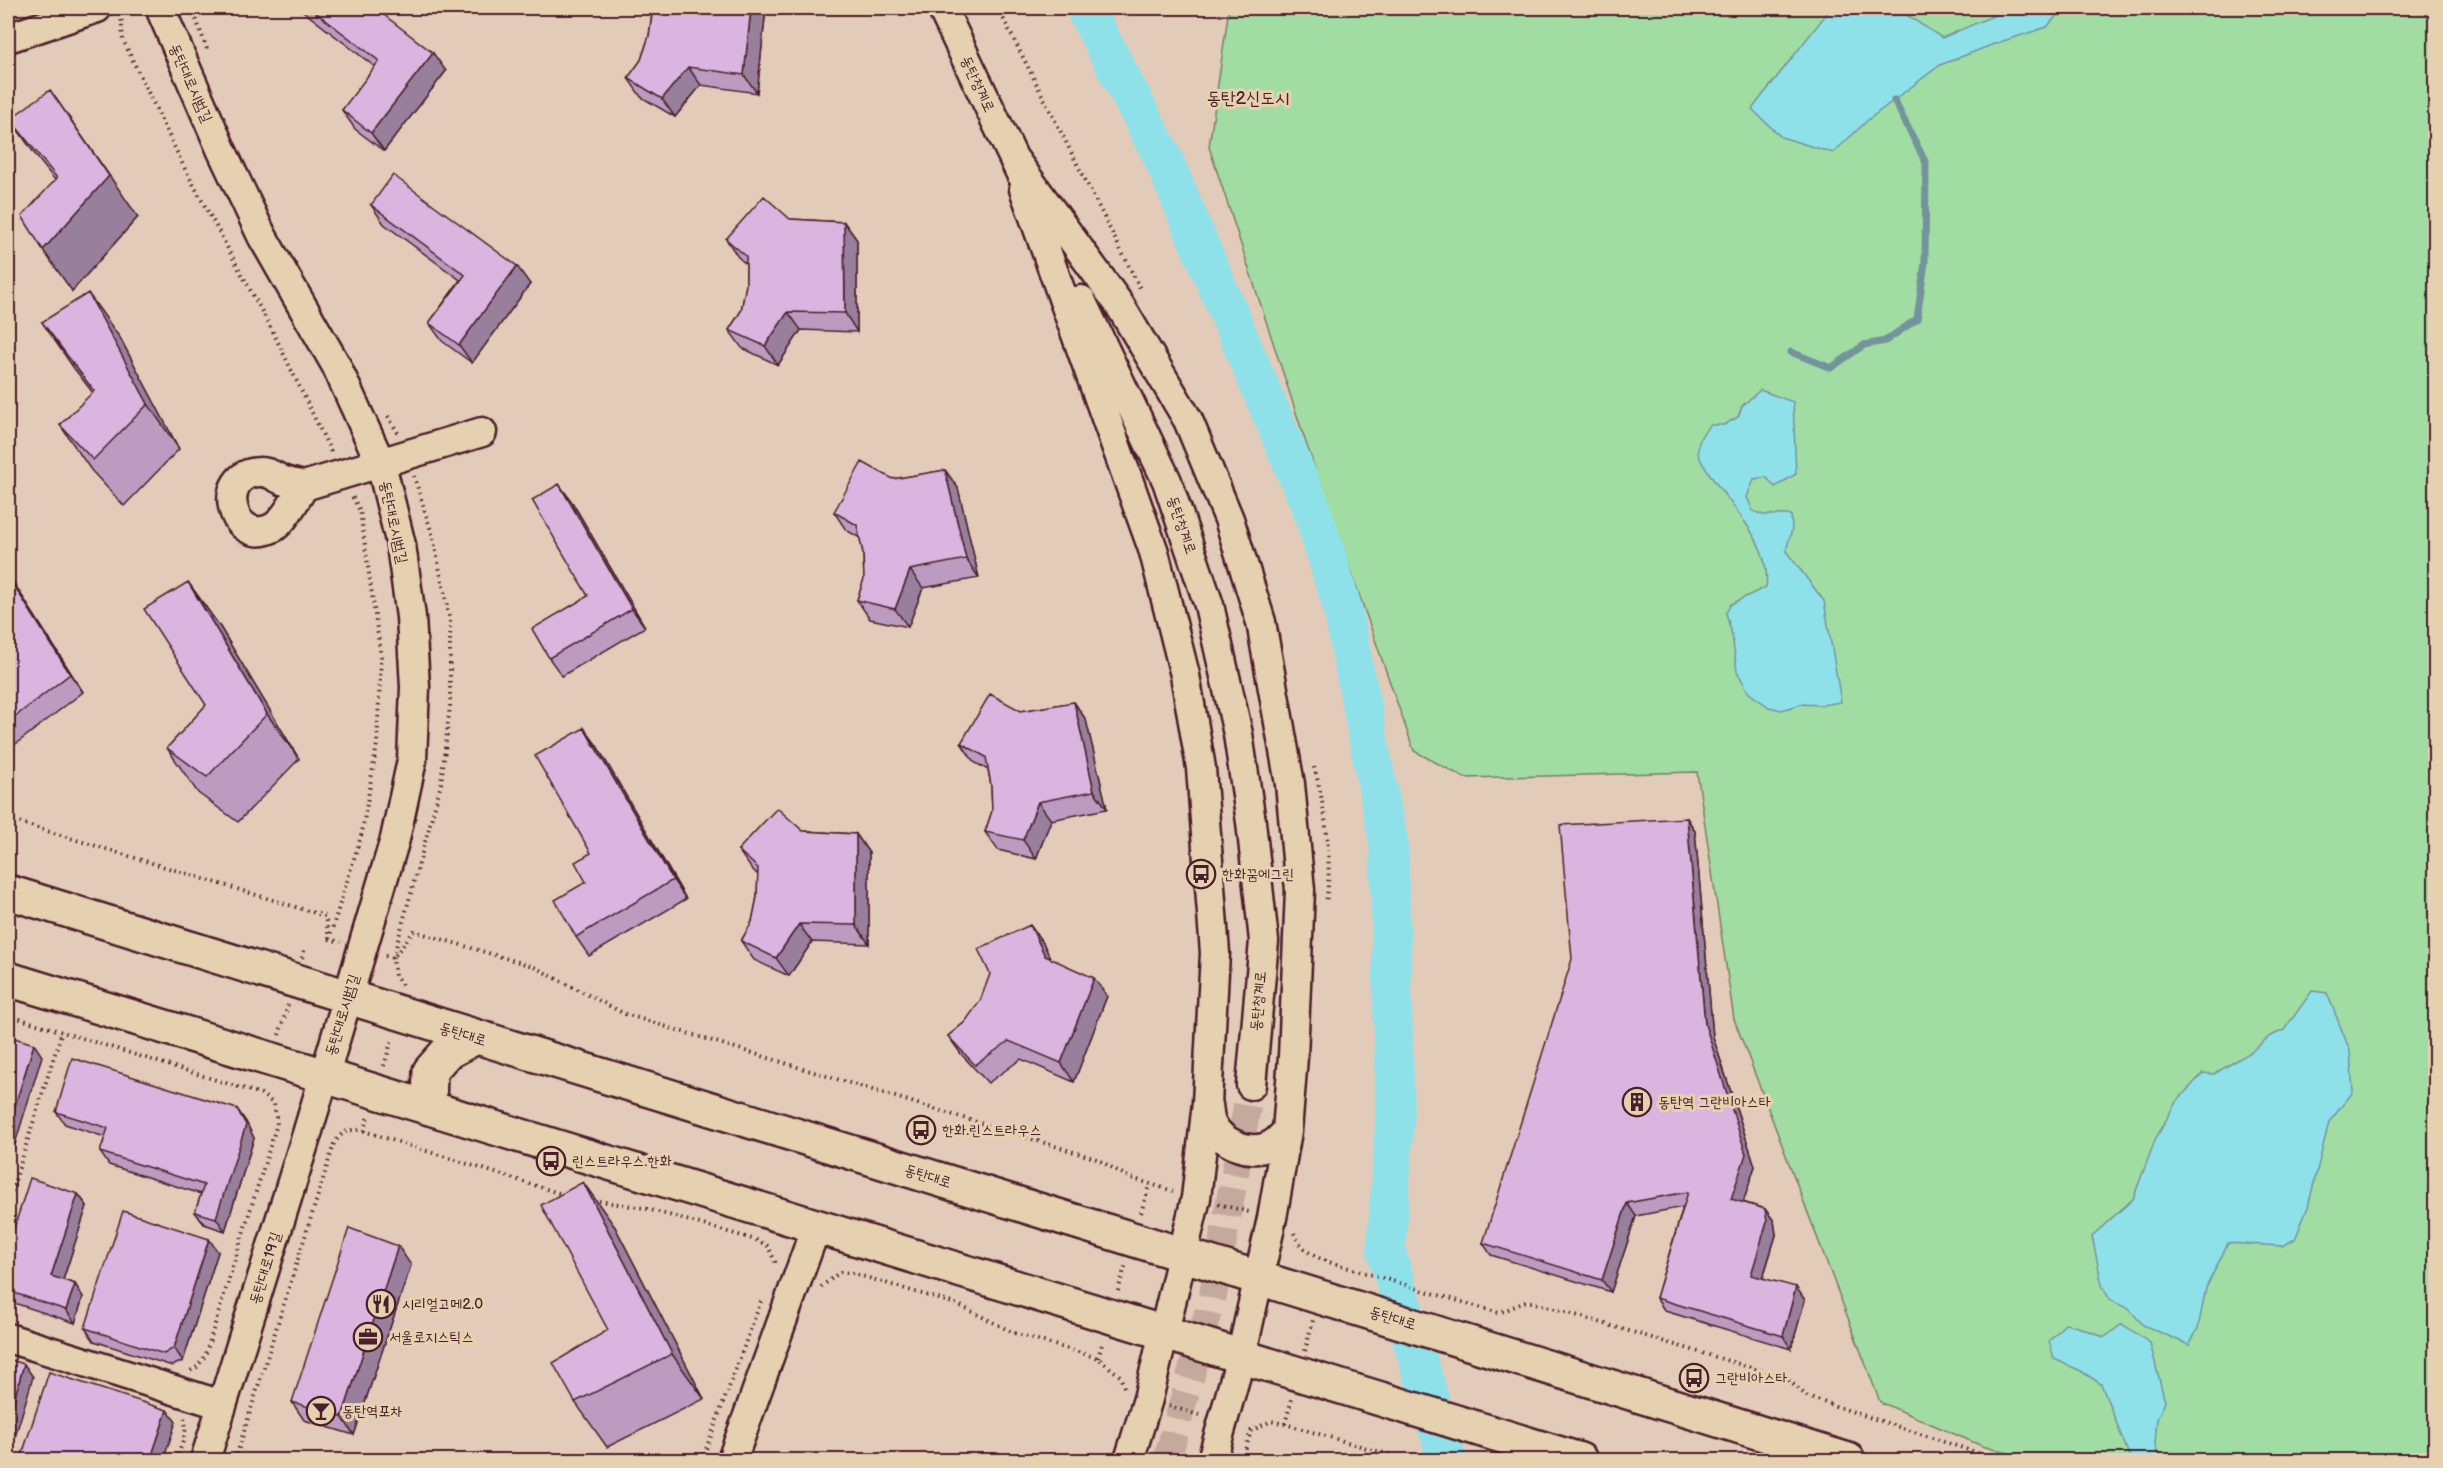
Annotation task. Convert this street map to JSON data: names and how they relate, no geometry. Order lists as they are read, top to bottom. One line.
{"streets":{"main road":["동탄대로"],"street":["동탄대로시범길","동탄청계로","동탄대로19길"]},"crossings":[["동탄대로시범길","동탄대로"],["동탄대로시범길","동탄대로19길"]],"districts":["동탄2신도시"],"places":{"bus stop":["한화꿈에그린","한화.린스트라우스","린스트라우스.한화","그란비아스타"],"building":["동탄역 그란비아스타"],"restaurant":["시리얼고메2.0"],"office":["서울로지스틱스"],"bar":["동탄역포차"]}}
